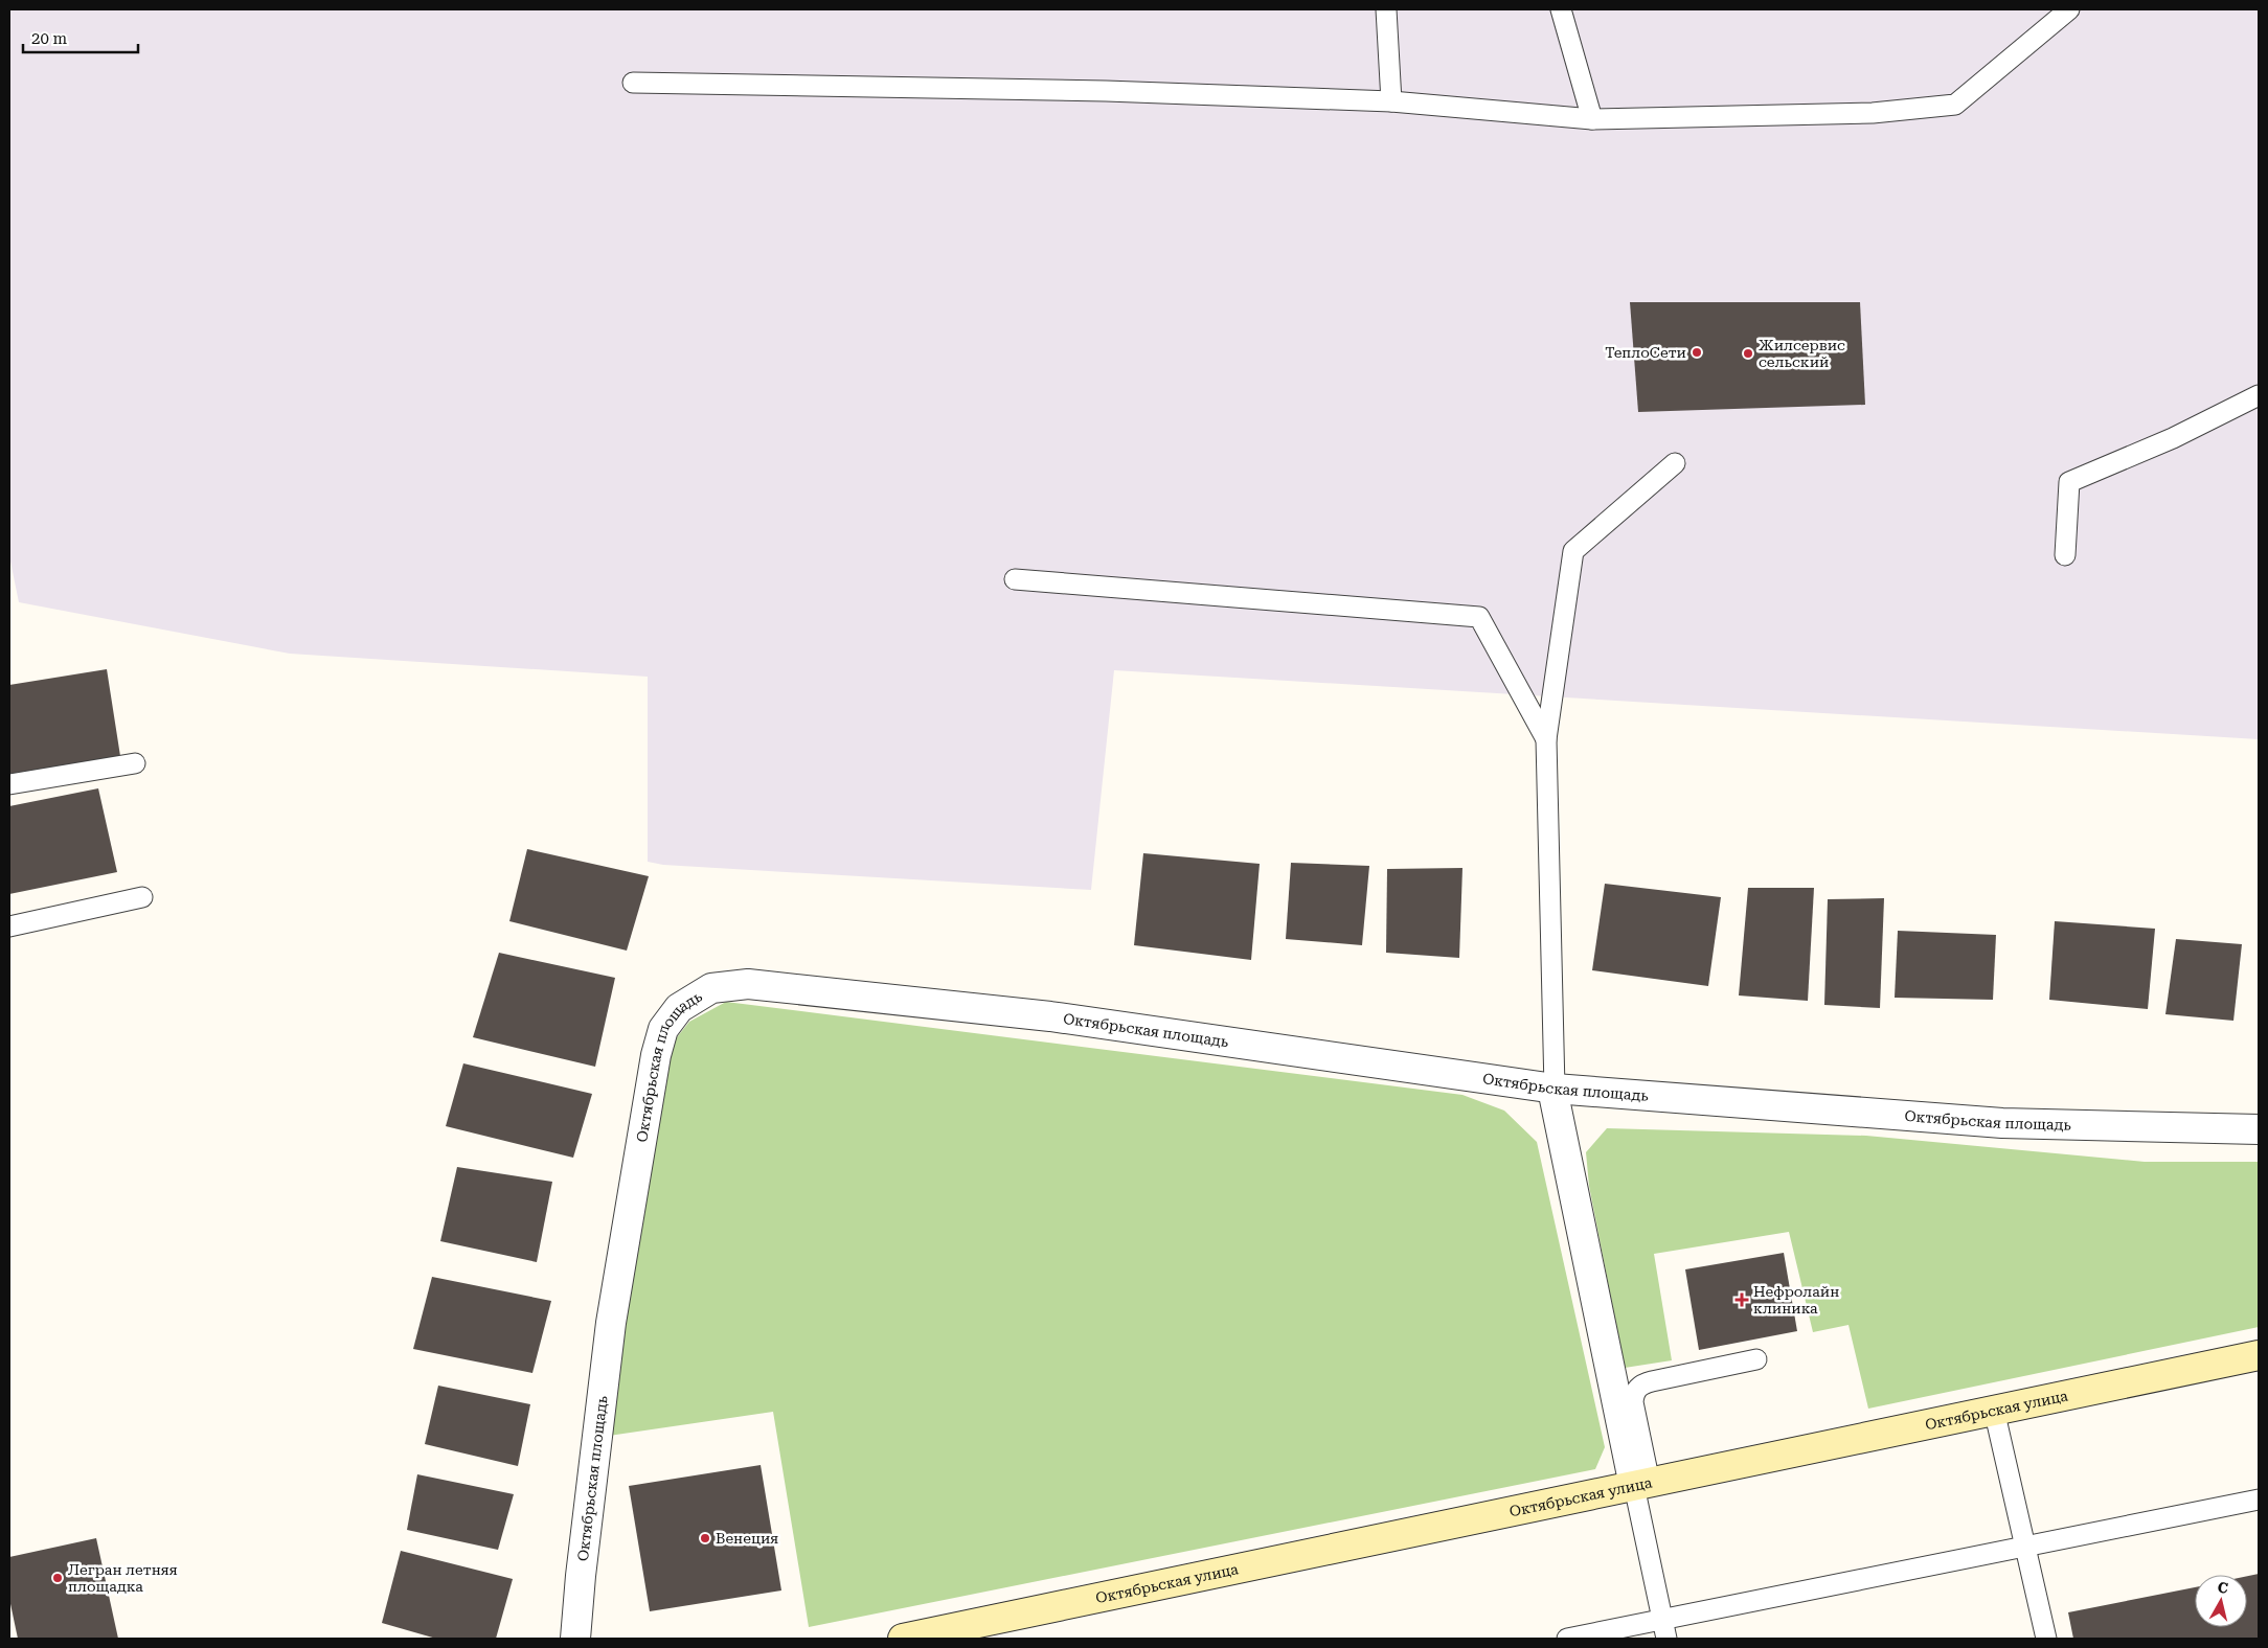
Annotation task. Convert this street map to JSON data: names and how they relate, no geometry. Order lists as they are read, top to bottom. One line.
{"streets":{"street":["Октябрьская площадь","Октябрьская улица"]},"places":{"other":["ТеплоСети","Жилсервис сельский","Венеция","Легран летняя площадка"],"health":["Нефролайн клиника"]},"scale_bar":"20 m","north":"top"}
